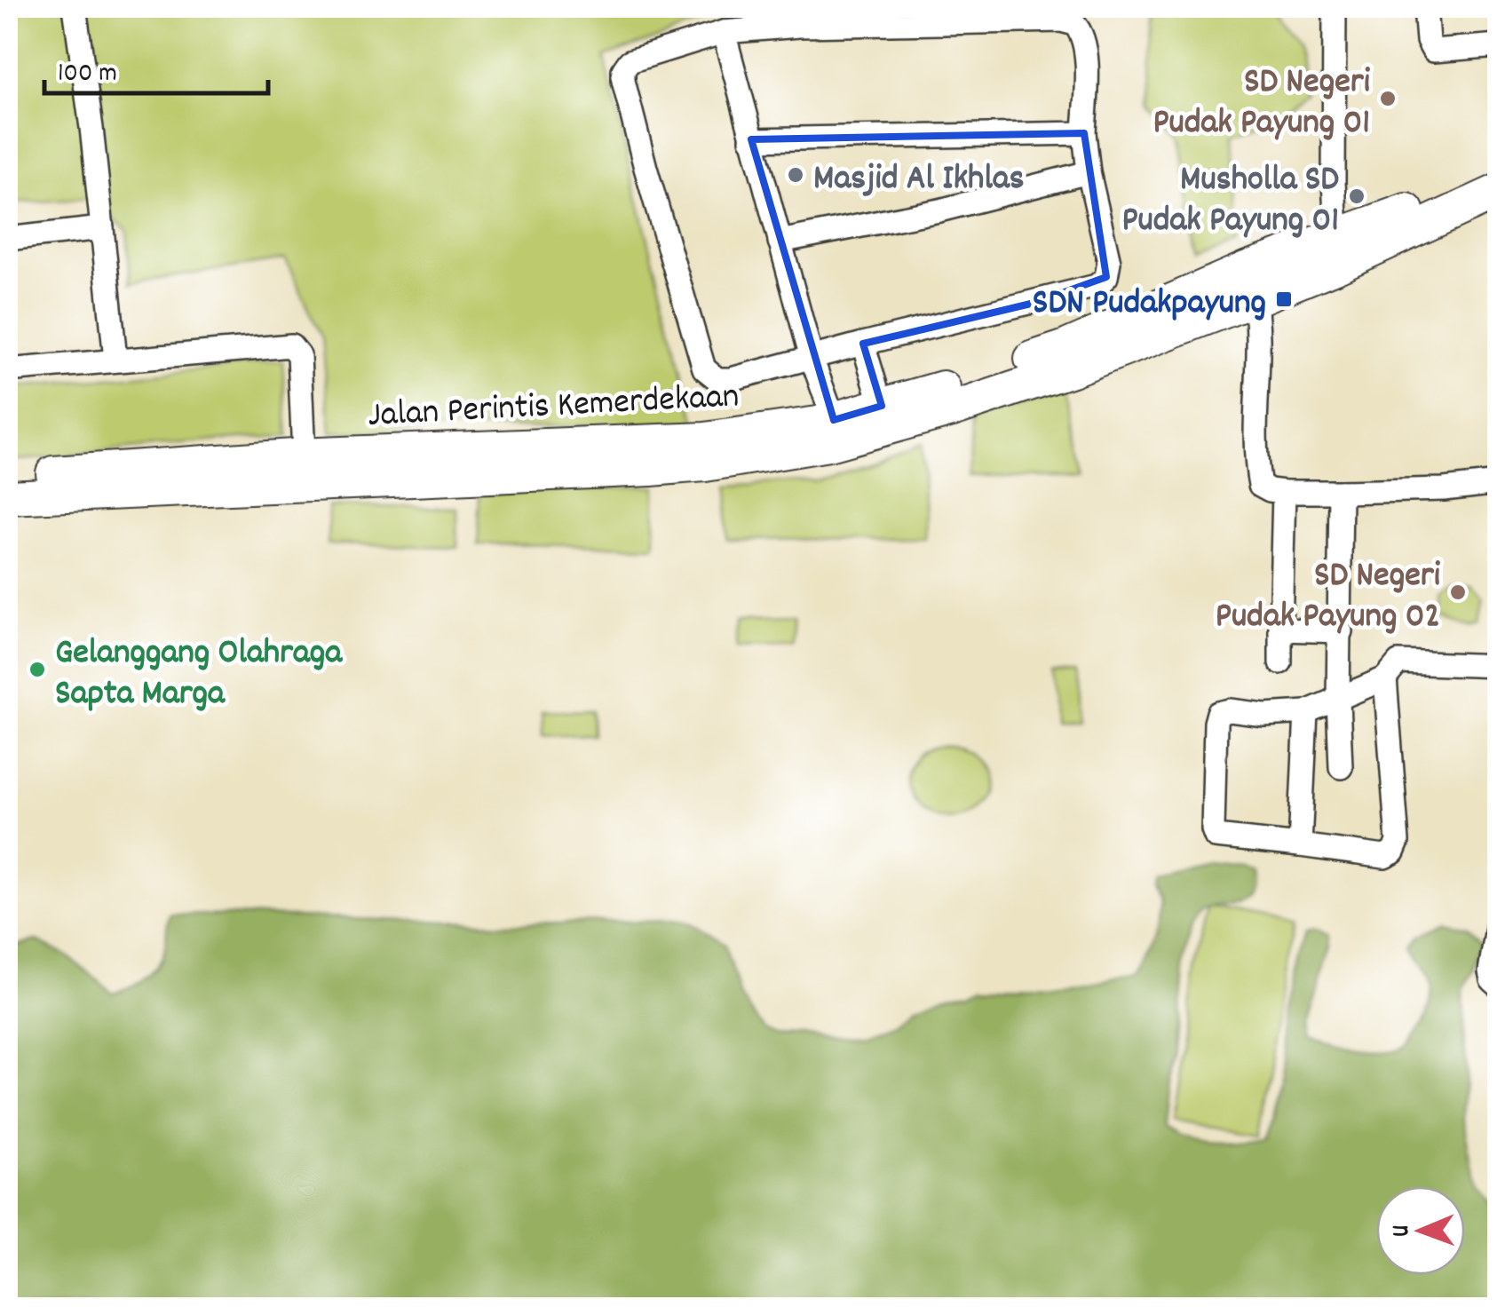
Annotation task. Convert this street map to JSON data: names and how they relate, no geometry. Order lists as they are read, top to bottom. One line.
{"streets":{"highway":["Jalan Perintis Kemerdekaan"]},"places":{"other":["SD Negeri Pudak Payung 01","Masjid Al Ikhlas","Musholla SD Pudak Payung 01","SD Negeri Pudak Payung 02","Gelanggang Olahraga Sapta Marga"],"transit":["SDN Pudakpayung"]},"scale_bar":"100 m","north":"left"}
